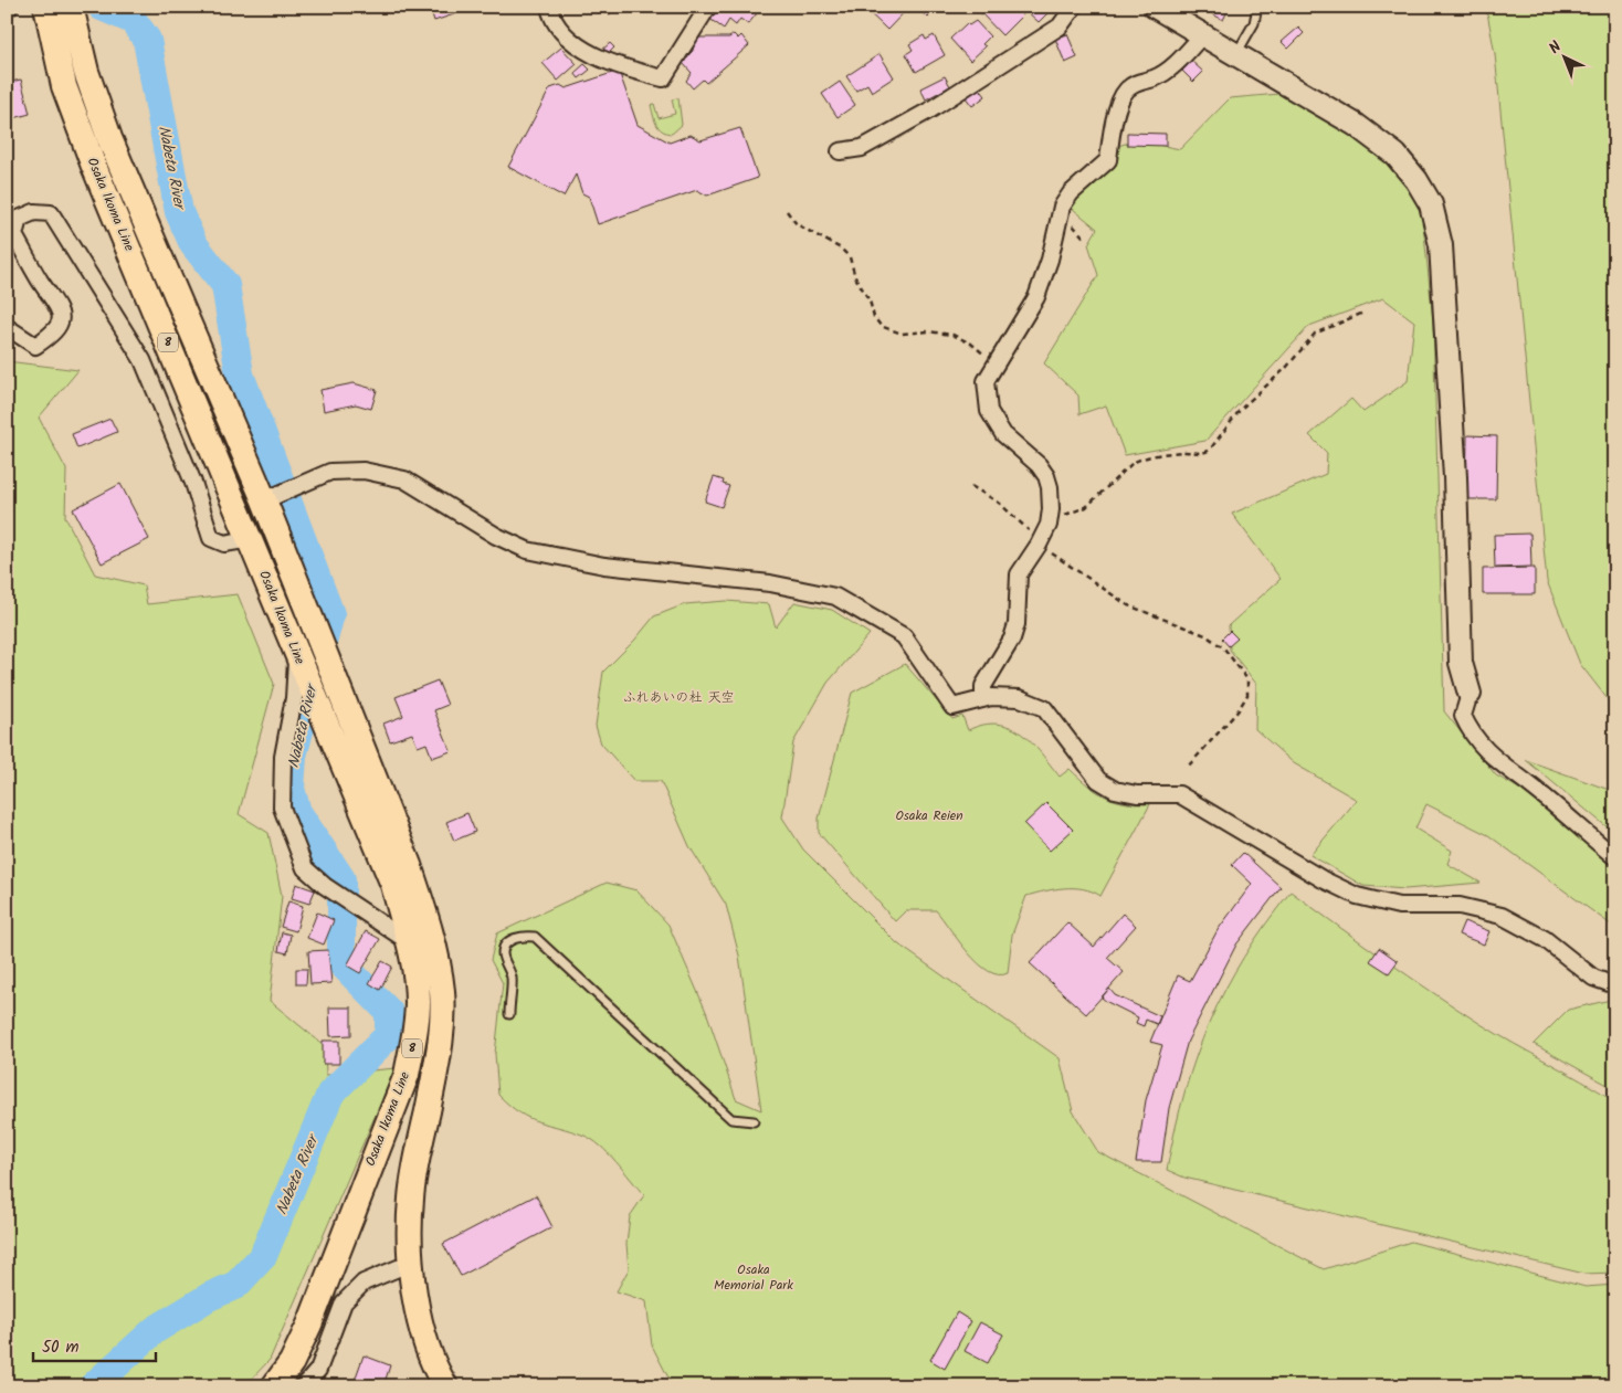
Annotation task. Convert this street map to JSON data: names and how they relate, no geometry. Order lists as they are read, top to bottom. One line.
{"streets":{"main road":["Osaka Ikoma Line","8"]},"water":["Nabeta River"],"parks":["ふれあいの杜 天空","Osaka Reien","Osaka Memorial Park"],"scale_bar":"50 m","north":"top left"}
